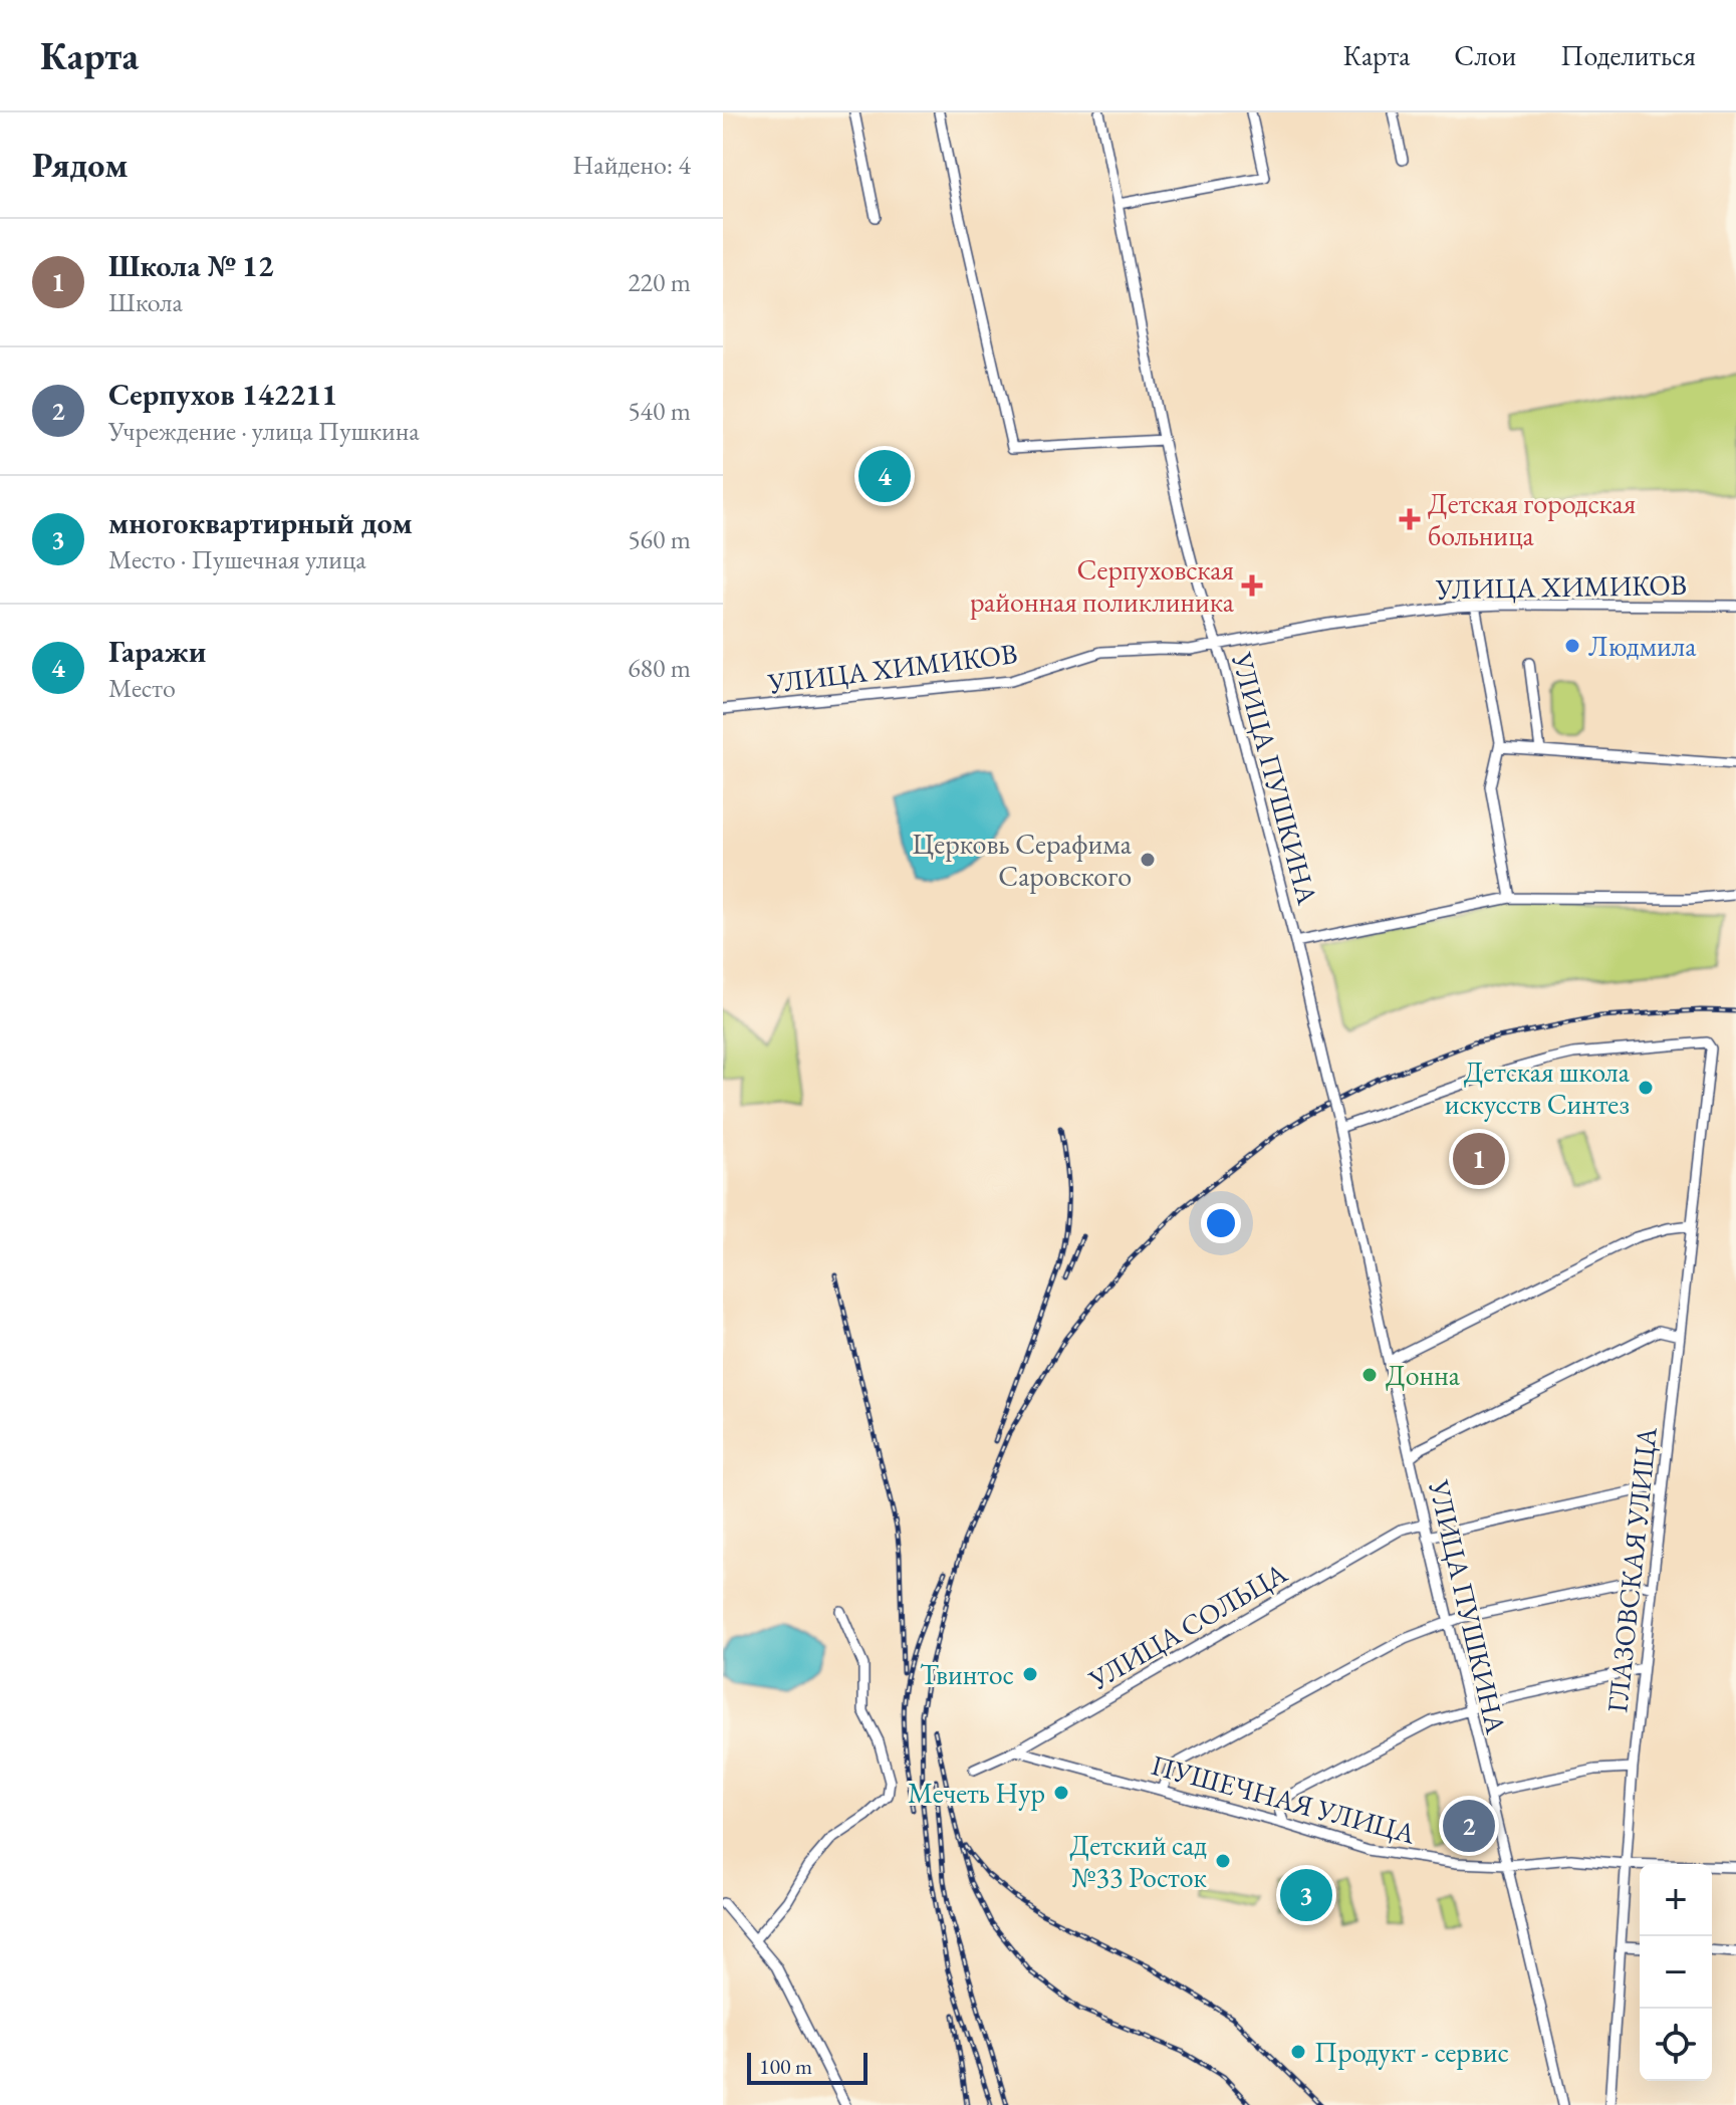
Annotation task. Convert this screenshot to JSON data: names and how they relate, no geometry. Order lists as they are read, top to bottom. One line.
{"streets":{"street":["УЛИЦА ХИМИКОВ","УЛИЦА ПУШКИНА","ГЛАЗОВСКАЯ УЛИЦА","УЛИЦА СОЛЬЦА","ПУШЕЧНАЯ УЛИЦА"]},"crossings":[["УЛИЦА ХИМИКОВ","УЛИЦА ПУШКИНА"],["УЛИЦА ПУШКИНА","ГЛАЗОВСКАЯ УЛИЦА"],["УЛИЦА ПУШКИНА","УЛИЦА СОЛЬЦА"],["УЛИЦА ПУШКИНА","ПУШЕЧНАЯ УЛИЦА"],["ГЛАЗОВСКАЯ УЛИЦА","ПУШЕЧНАЯ УЛИЦА"],["УЛИЦА СОЛЬЦА","ПУШЕЧНАЯ УЛИЦА"]],"places":{"health":["Детская городская больница","Серпуховская районная поликлиника"],"other":["Людмила","Церковь Серафима Саровского","Детская школа искусств Синтез","Донна","Твинтос","Мечеть Нур","Детский сад №33 Росток","Продукт - сервис"]},"scale_bar":"100 m","page":{"header":"Карта","nav":["Карта","Слои","Поделиться"],"heading":["Рядом","Найдено: 4"],"list":[{"mark":"1","name":"Школа № 12","note":"Школа","value":"220 m"},{"mark":"2","name":"Серпухов 142211","note":"Учреждение · улица Пушкина","value":"540 m"},{"mark":"3","name":"многоквартирный дом","note":"Место · Пушечная улица","value":"560 m"},{"mark":"4","name":"Гаражи","note":"Место","value":"680 m"}],"pins":["4","1","2","3"],"map_buttons":["+","−"],"scale":"100 m"}}
